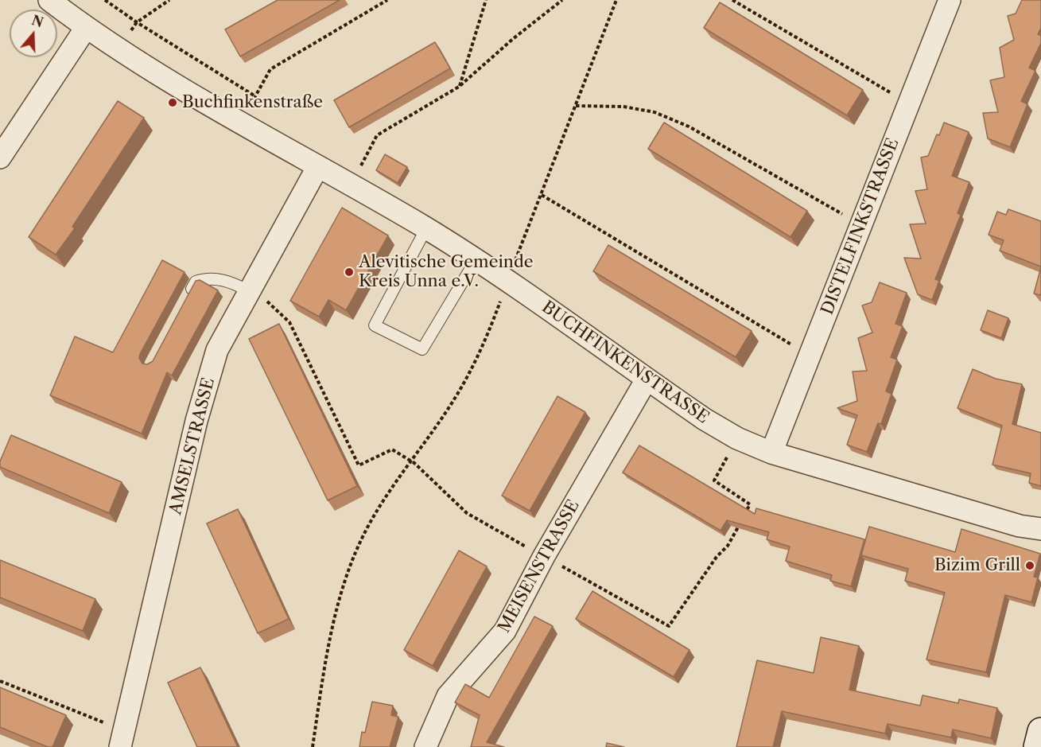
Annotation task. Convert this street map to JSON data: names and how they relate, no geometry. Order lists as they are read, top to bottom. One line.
{"streets":{"street":["DISTELFINKSTRASSE","BUCHFINKENSTRASSE","AMSELSTRASSE","MEISENSTRASSE"]},"crossings":[["DISTELFINKSTRASSE","BUCHFINKENSTRASSE"],["BUCHFINKENSTRASSE","AMSELSTRASSE"],["BUCHFINKENSTRASSE","MEISENSTRASSE"]],"places":["Buchfinkenstraße","Alevitische Gemeinde Kreis Unna e.V.","Bizim Grill"],"north":"top"}
